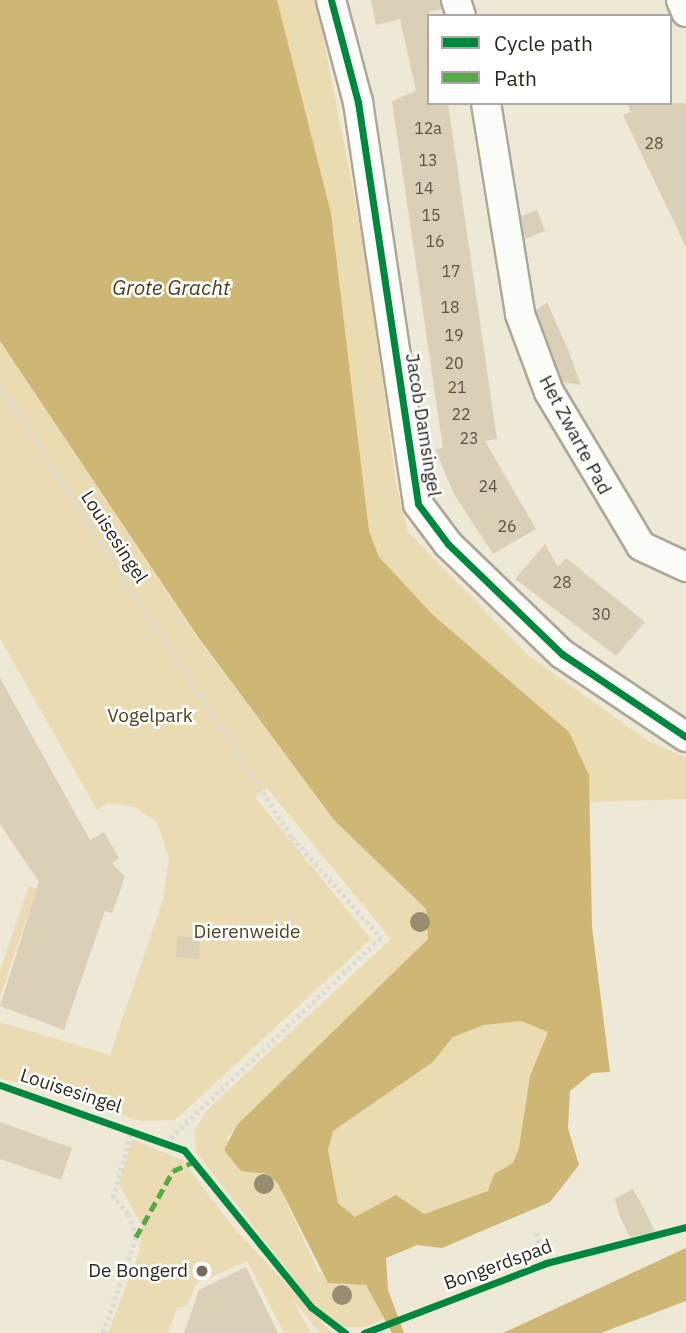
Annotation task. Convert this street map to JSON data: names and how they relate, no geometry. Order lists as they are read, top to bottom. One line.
{"streets":{"street":["Jacob Damsingel","Het Zwarte Pad"],"cycle path":["Louisesingel","Bongerdspad"]},"water":["Grote Gracht"],"parks":["Vogelpark","Dierenweide"],"places":["De Bongerd"],"house_numbers":["12a","28","13","14","15","16","17","18","19","20","21","22","23","24","26","28","30"],"legend":["Cycle path","Path"]}
